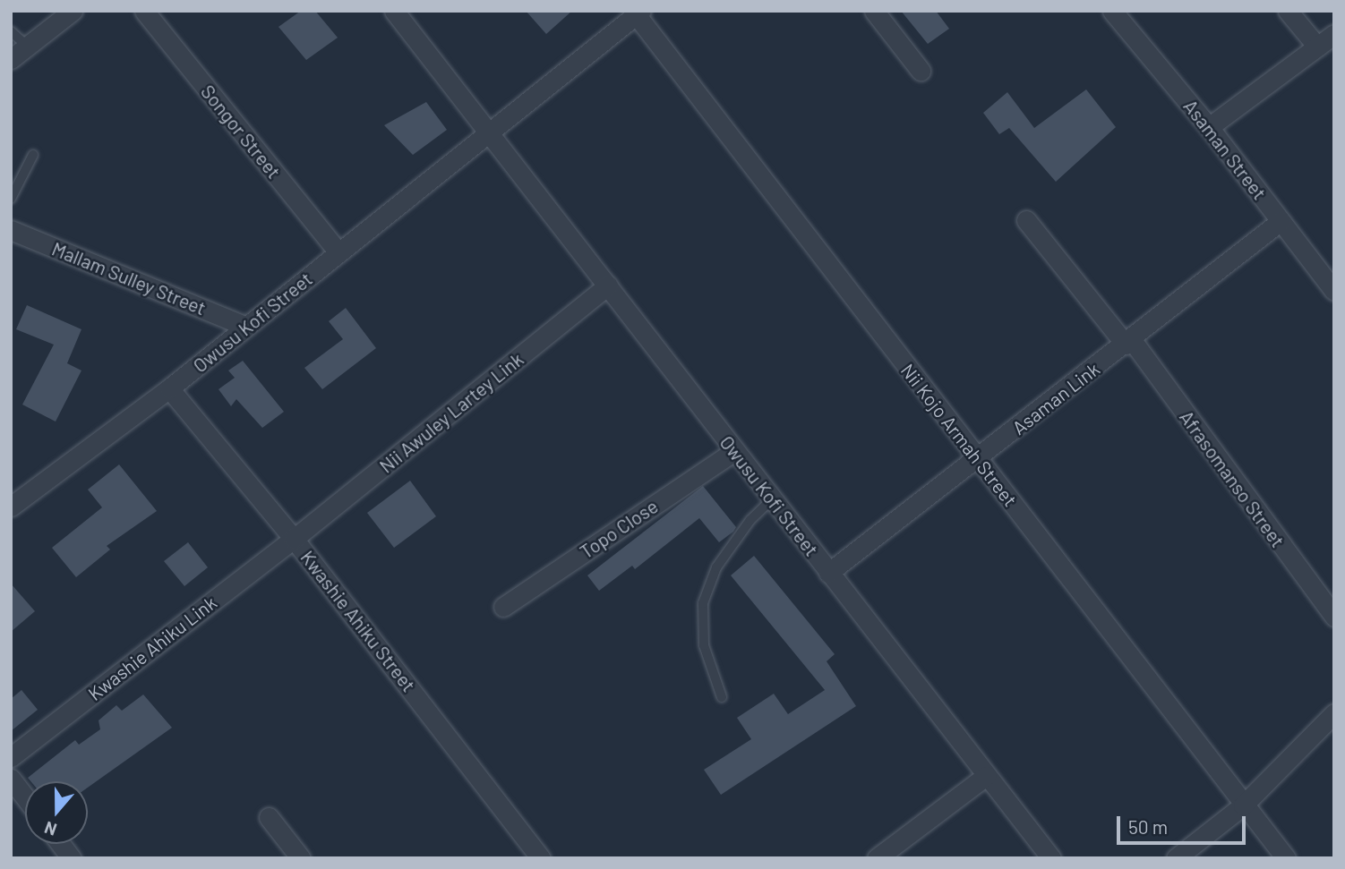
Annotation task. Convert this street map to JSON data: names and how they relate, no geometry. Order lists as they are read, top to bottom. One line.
{"streets":{"street":["Songor Street","Asaman Street","Mallam Sulley Street","Owusu Kofi Street","Asaman Link","Nii Awuley Lartey Link","Nii Kojo Armah Street","Afrasomanso Street","Topo Close","Kwashie Ahiku Street","Kwashie Ahiku Link"]},"crossings":[["Songor Street","Owusu Kofi Street"],["Asaman Street","Asaman Link"],["Mallam Sulley Street","Owusu Kofi Street"],["Owusu Kofi Street","Asaman Link"],["Owusu Kofi Street","Nii Awuley Lartey Link"],["Owusu Kofi Street","Nii Kojo Armah Street"],["Owusu Kofi Street","Topo Close"],["Owusu Kofi Street","Kwashie Ahiku Street"],["Asaman Link","Nii Kojo Armah Street"],["Asaman Link","Afrasomanso Street"],["Nii Awuley Lartey Link","Kwashie Ahiku Street"],["Nii Awuley Lartey Link","Kwashie Ahiku Link"],["Kwashie Ahiku Street","Kwashie Ahiku Link"]],"scale_bar":"50 m","north":"bottom"}
